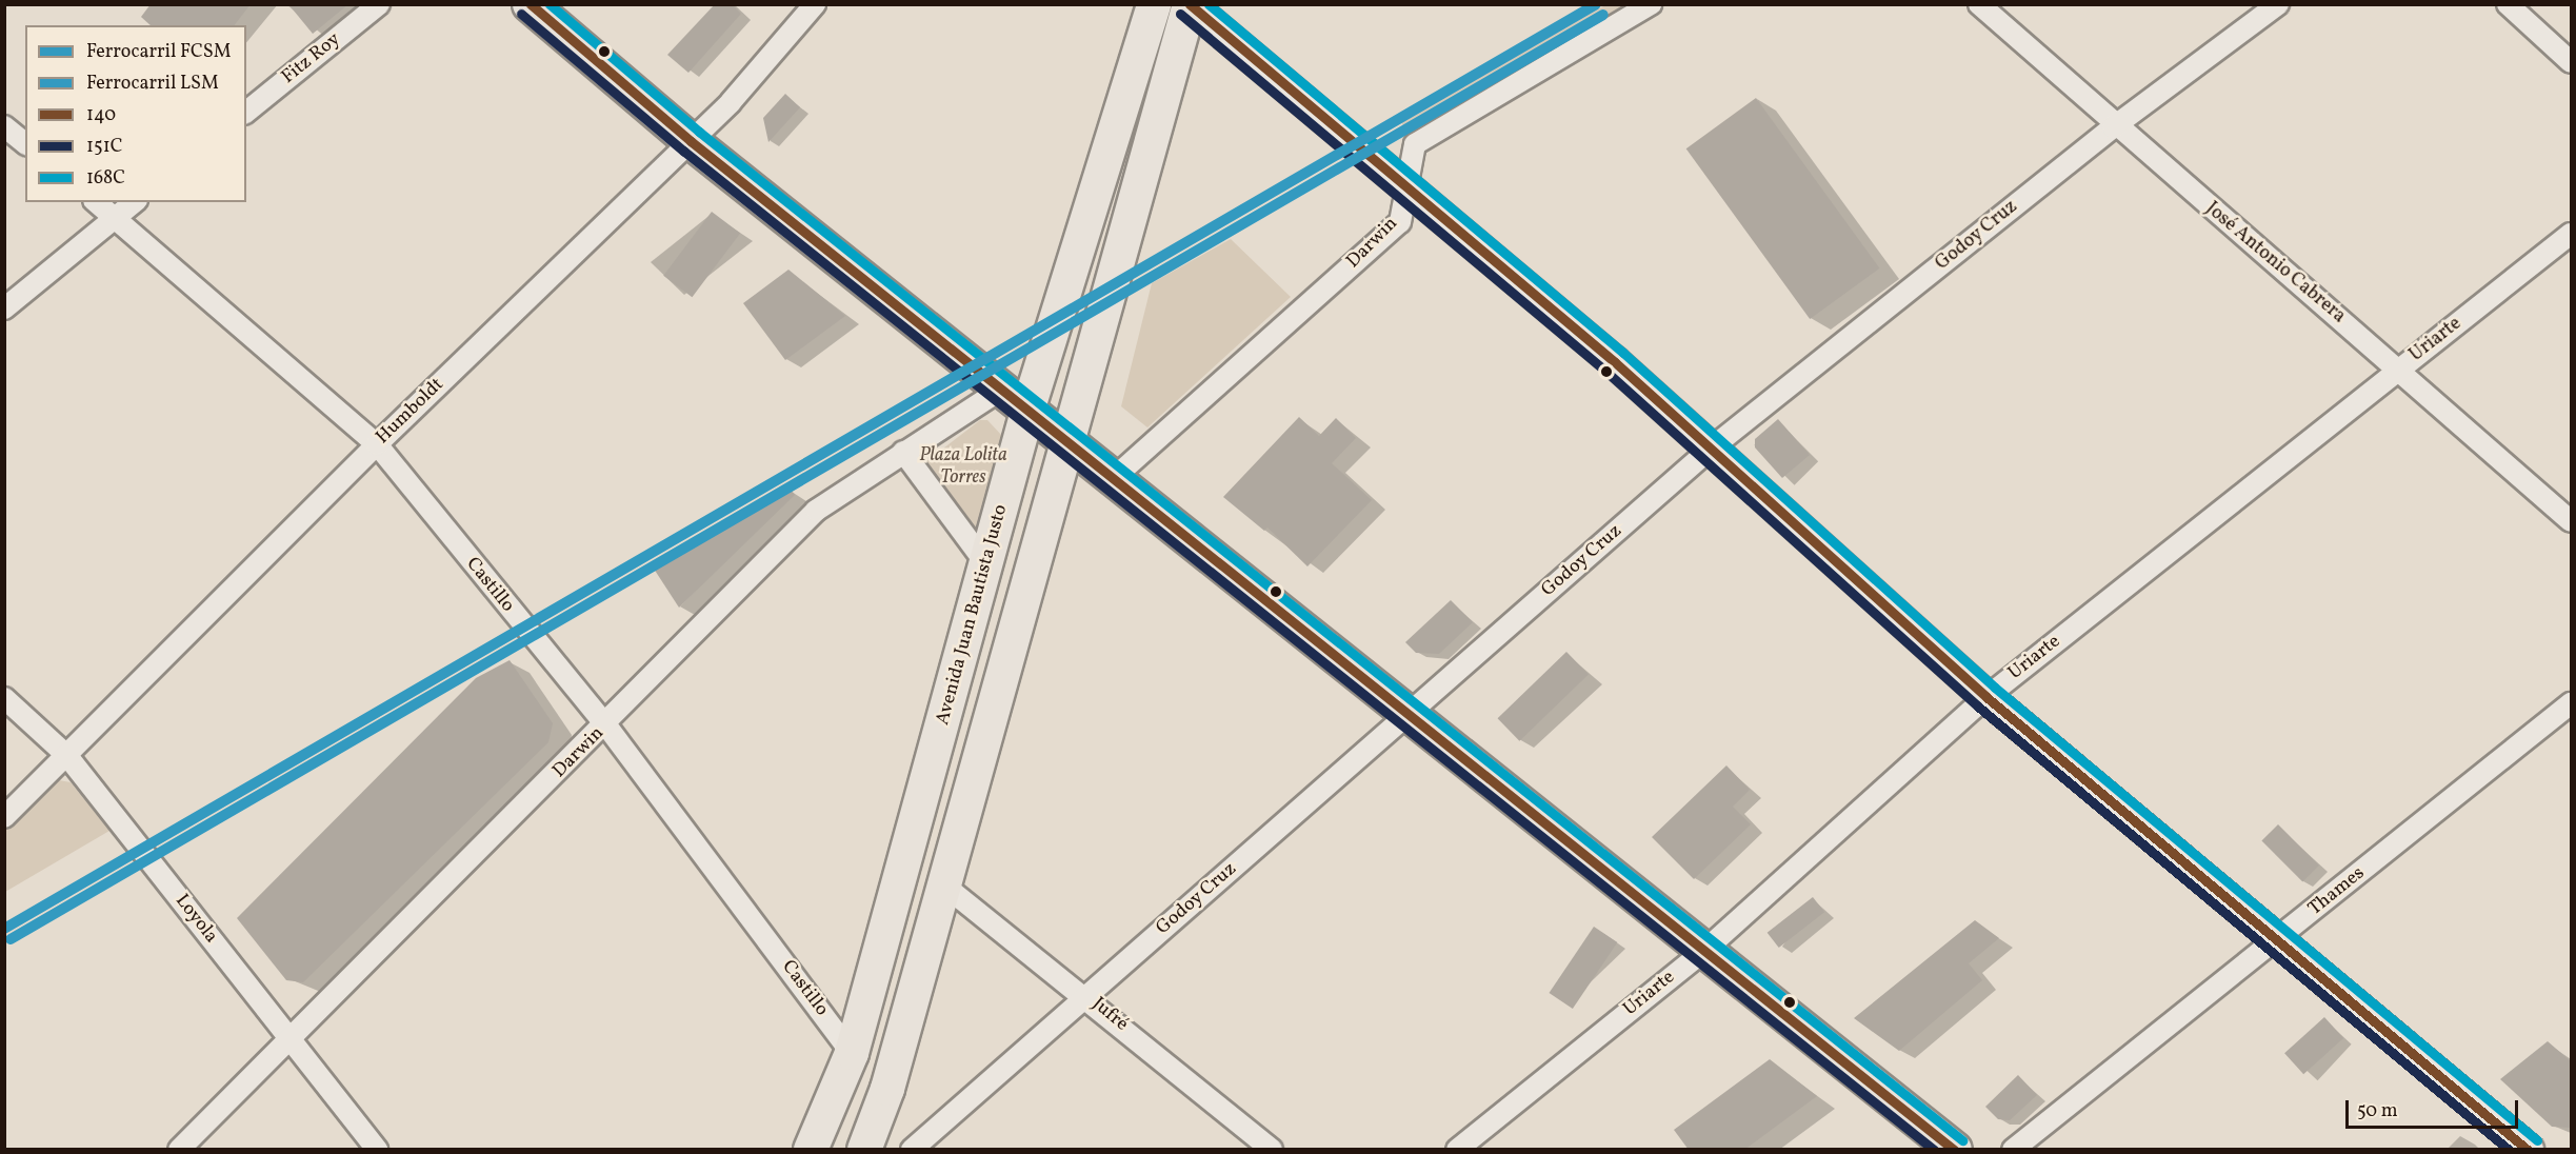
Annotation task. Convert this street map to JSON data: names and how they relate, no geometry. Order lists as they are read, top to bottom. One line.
{"streets":{"main road":["Avenida Juan Bautista Justo"],"street":["Fitz Roy","Godoy Cruz","Darwin","José Antonio Cabrera","Uriarte","Humboldt","Castillo","Thames","Loyola","Jufré"]},"crossings":[["Godoy Cruz","José Antonio Cabrera"],["Godoy Cruz","Jufré"],["Darwin","Castillo"],["Darwin","Avenida Juan Bautista Justo"],["Darwin","Loyola"],["José Antonio Cabrera","Uriarte"],["Humboldt","Castillo"],["Humboldt","Loyola"],["Castillo","Avenida Juan Bautista Justo"]],"parks":["Plaza Lolita Torres"],"lines":["rail line FCSM","transit line 140","transit line 168C","transit line 151C","rail line LSM"],"legend":["Ferrocarril FCSM","Ferrocarril LSM","140","151C","168C"],"scale_bar":"50 m"}
